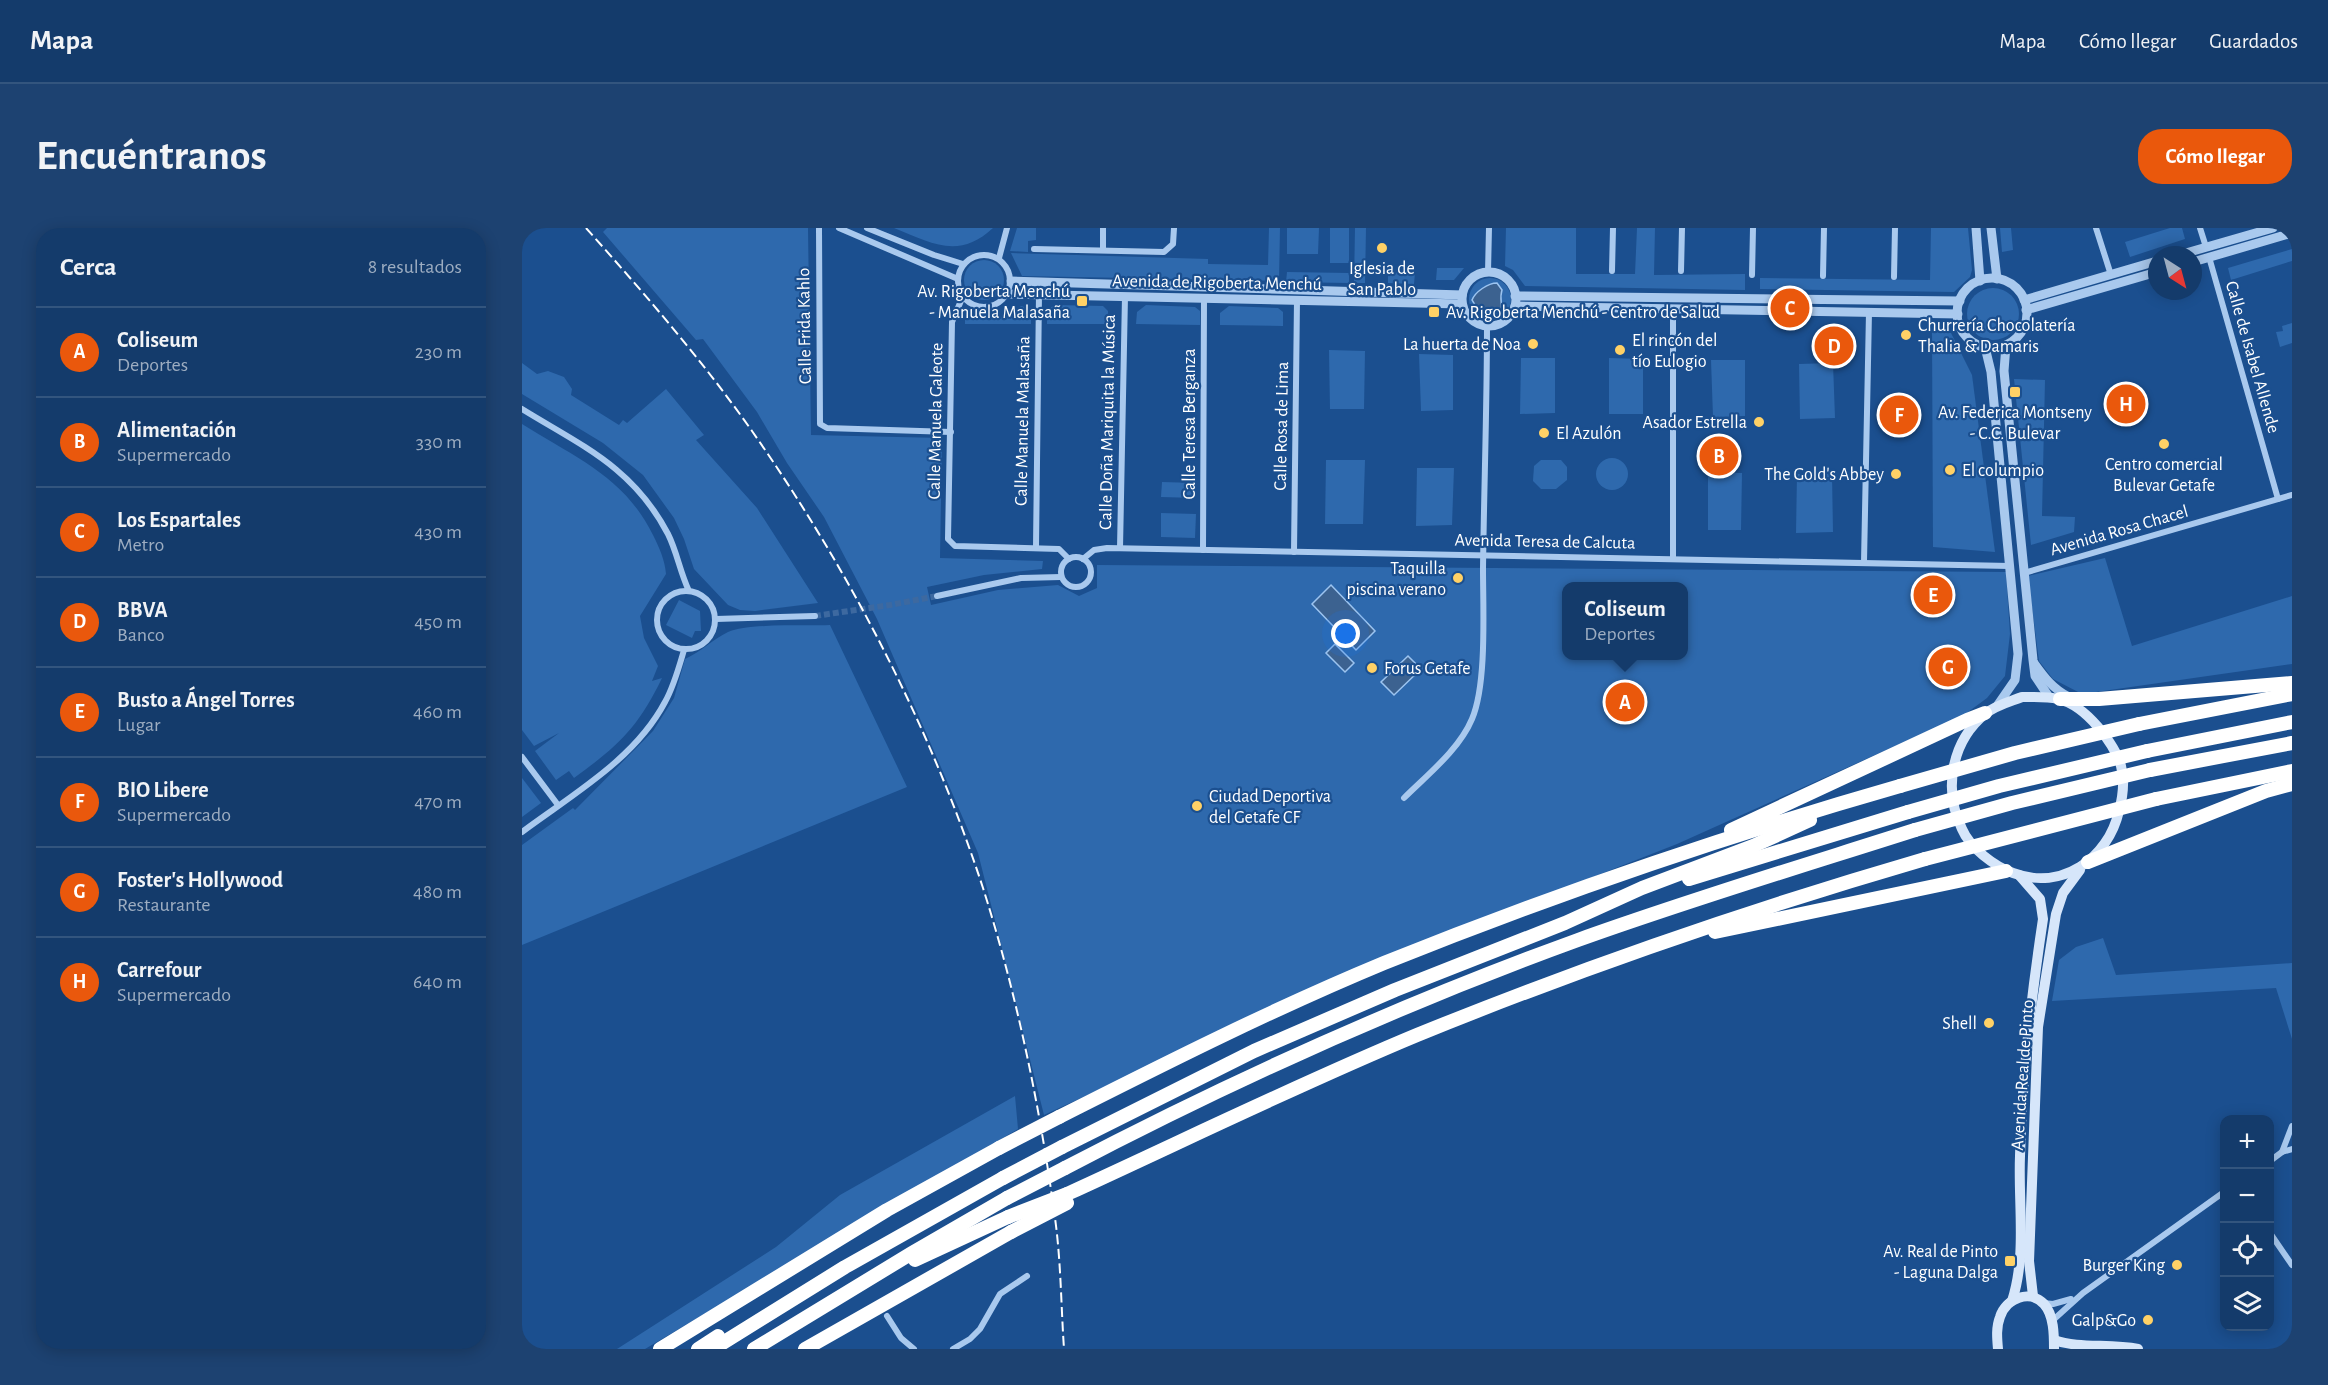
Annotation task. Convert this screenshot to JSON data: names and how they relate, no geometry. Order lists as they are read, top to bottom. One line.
{"streets":{"main road":["Avenida Real de Pinto"],"street":["Avenida de Rigoberta Menchú","Calle Frida Kahlo","Calle de Isabel Allende","Calle Manuela Galeote","Calle Manuela Malasaña","Calle Doña Mariquita la Música","Calle Teresa Berganza","Calle Rosa de Lima","Avenida Rosa Chacel","Avenida Teresa de Calcuta"]},"crossings":[["Avenida de Rigoberta Menchú","Calle Manuela Galeote"],["Avenida de Rigoberta Menchú","Calle Manuela Malasaña"],["Avenida de Rigoberta Menchú","Calle Doña Mariquita la Música"],["Avenida de Rigoberta Menchú","Calle Teresa Berganza"],["Avenida de Rigoberta Menchú","Calle Rosa de Lima"],["Calle Frida Kahlo","Calle Manuela Galeote"],["Calle de Isabel Allende","Avenida Rosa Chacel"],["Calle Manuela Galeote","Calle Manuela Malasaña"],["Calle Doña Mariquita la Música","Avenida Teresa de Calcuta"],["Calle Teresa Berganza","Avenida Teresa de Calcuta"],["Calle Rosa de Lima","Avenida Teresa de Calcuta"]],"places":{"other":["Iglesia de San Pablo","Churrería Chocolatería Thalia & Damaris","La huerta de Noa","El rincón del tío Eulogio","Asador Estrella","El Azulón","Centro comercial Bulevar Getafe","El columpio","The Gold's Abbey","Taquilla piscina verano","Forus Getafe","Ciudad Deportiva del Getafe CF","Shell","Burger King","Galp&Go"],"transit":["Av. Rigoberta Menchú - Manuela Malasaña","Av. Rigoberta Menchú - Centro de Salud","Av. Federica Montseny - C.C. Bulevar","Av. Real de Pinto - Laguna Dalga"]},"north":"bottom right","page":{"header":"Mapa","nav":["Mapa","Cómo llegar","Guardados"],"buttons":"Cómo llegar","title":"Encuéntranos","heading":["Cerca","8 resultados"],"pins":["C","D","H","F","B","E","G","A"],"list":[{"mark":"A","name":"Coliseum","note":"Deportes","value":"230 m"},{"mark":"B","name":"Alimentación","note":"Supermercado","value":"330 m"},{"mark":"C","name":"Los Espartales","note":"Metro","value":"430 m"},{"mark":"D","name":"BBVA","note":"Banco","value":"450 m"},{"mark":"E","name":"Busto a Ángel Torres","note":"Lugar","value":"460 m"},{"mark":"F","name":"BIO Libere","note":"Supermercado","value":"470 m"},{"mark":"G","name":"Foster's Hollywood","note":"Restaurante","value":"480 m"},{"mark":"H","name":"Carrefour","note":"Supermercado","value":"640 m"}],"popup":["Coliseum","Deportes"],"map_buttons":["+","−"]}}
